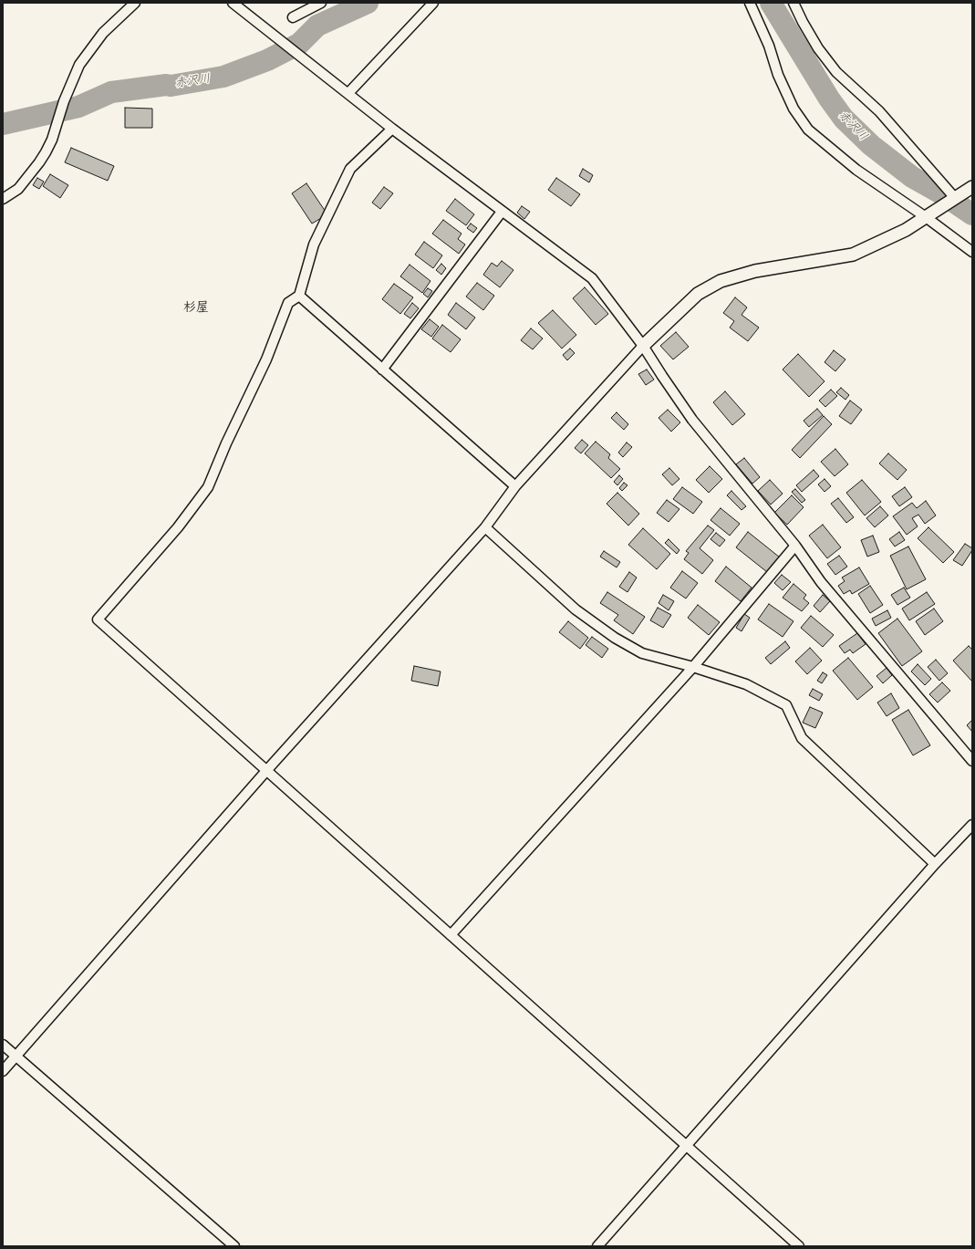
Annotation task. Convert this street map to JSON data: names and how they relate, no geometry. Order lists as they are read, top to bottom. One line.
{"districts":["杉屋"],"water":["赤沢川"]}
